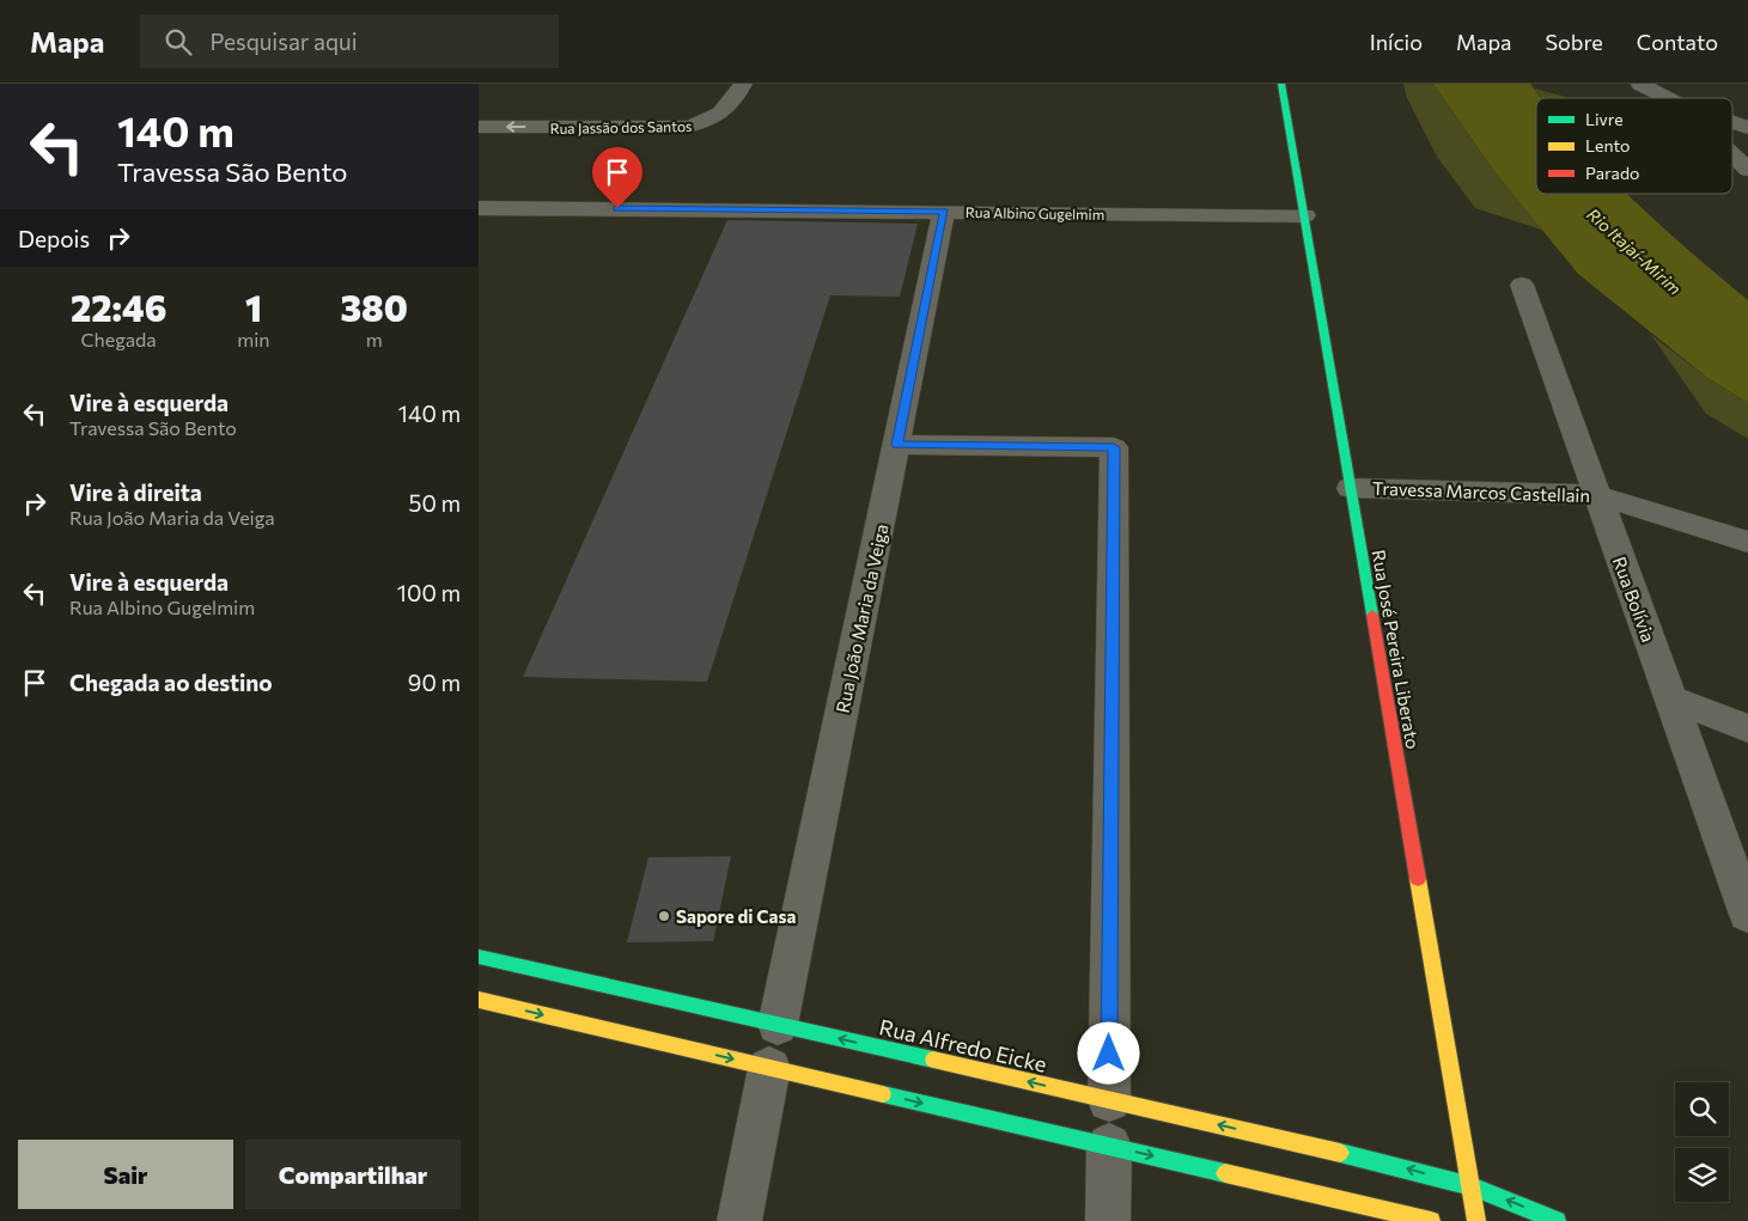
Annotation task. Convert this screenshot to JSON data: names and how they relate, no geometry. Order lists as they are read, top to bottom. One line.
{"streets":{"main road":["Rua José Pereira Liberato","Rua Alfredo Eicke"],"street":["Rua Jassão dos Santos","Rua Albino Gugelmim","Travessa Marcos Castellain","Rua Bolívia","Rua João Maria da Veiga"]},"crossings":[["Rua Albino Gugelmim","Rua João Maria da Veiga"],["Rua Albino Gugelmim","Rua José Pereira Liberato"],["Travessa Marcos Castellain","Rua Bolívia"],["Travessa Marcos Castellain","Rua José Pereira Liberato"],["Rua João Maria da Veiga","Rua Alfredo Eicke"],["Rua José Pereira Liberato","Rua Alfredo Eicke"]],"one_way":["Rua Jassão dos Santos"],"water":["Rio Itajaí-Mirim"],"places":["Sapore di Casa"],"legend":["Livre","Lento","Parado"],"page":{"header":"Mapa","search":"Pesquisar aqui","nav":["Início","Mapa","Sobre","Contato"],"turn":["140 m","Travessa São Bento"],"then":"Depois","eta":["22:46","Chegada","1","min","380","m"],"list":[{"name":"Vire à esquerda","note":"Travessa São Bento","value":"140 m"},{"name":"Vire à direita","note":"Rua João Maria da Veiga","value":"50 m"},{"name":"Vire à esquerda","note":"Rua Albino Gugelmim","value":"100 m"},{"name":"Chegada ao destino","value":"90 m"}],"buttons":["Sair","Compartilhar"]}}
